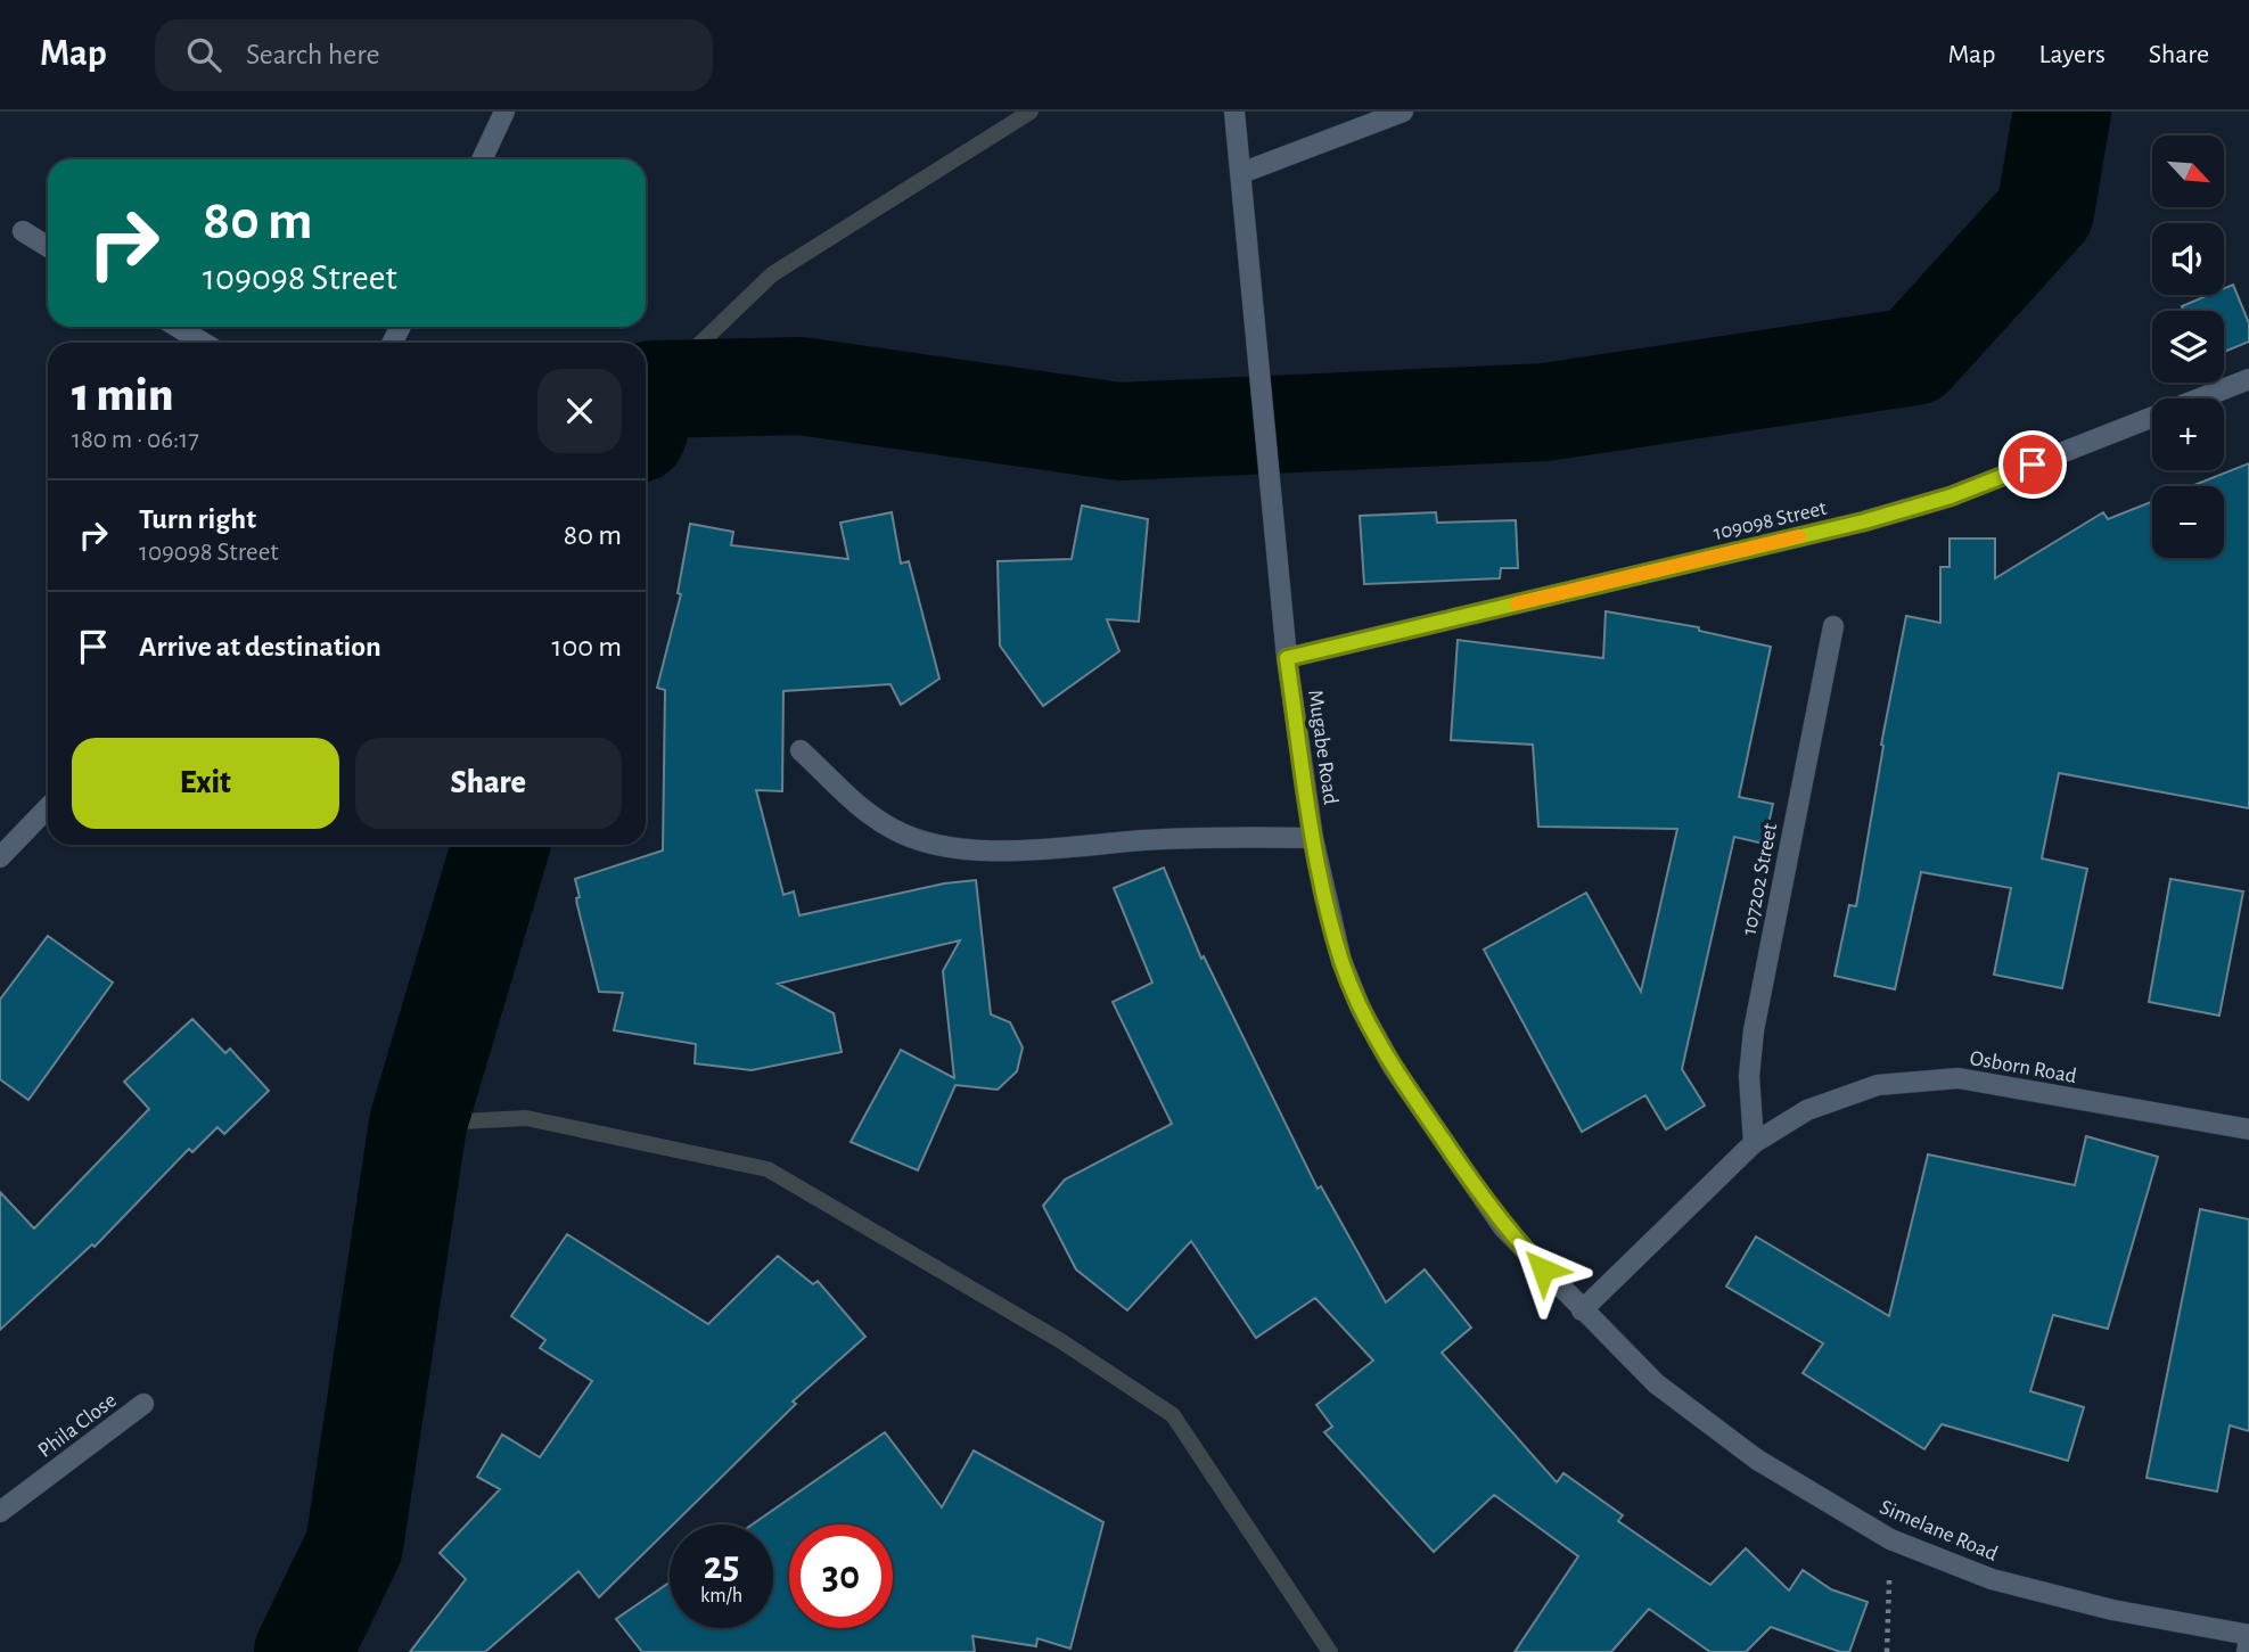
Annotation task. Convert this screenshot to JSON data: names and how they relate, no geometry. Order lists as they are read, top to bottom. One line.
{"streets":{"street":["109098 Street","Mugabe Road","107202 Street","Osborn Road","Phila Close","Simelane Road"]},"crossings":[["109098 Street","Mugabe Road"],["Mugabe Road","Osborn Road"],["Mugabe Road","Simelane Road"],["107202 Street","Osborn Road"],["Osborn Road","Simelane Road"]],"north":"bottom right","page":{"header":"Map","search":"Search here","nav":["Map","Layers","Share"],"map_buttons":["+","−"],"turn":["80 m","109098 Street"],"heading":["1 min","180 m · 06:17"],"list":[{"name":"Turn right","note":"109098 Street","value":"80 m"},{"name":"Arrive at destination","value":"100 m"}],"buttons":["Exit","Share"],"speed":"25 km/h","limit":"30"}}
